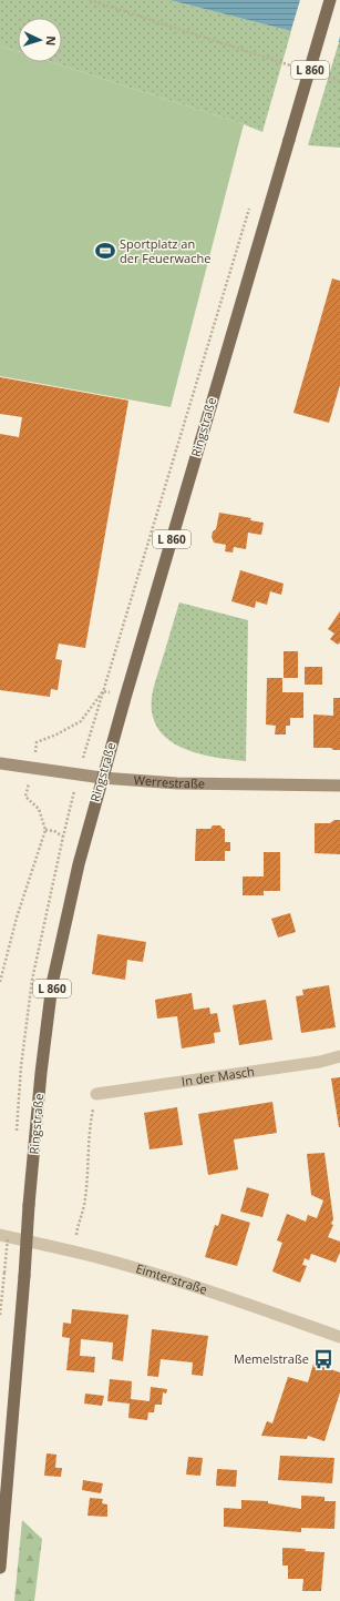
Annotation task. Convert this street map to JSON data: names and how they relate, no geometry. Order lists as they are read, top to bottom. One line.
{"streets":{"main road":["L 860","Ringstraße","Werrestraße"],"street":["In der Masch","Eimterstraße"]},"crossings":[["Ringstraße","Werrestraße"]],"places":{"sports":["Sportplatz an der Feuerwache"],"bus stop":["Memelstraße"]},"north":"right"}
